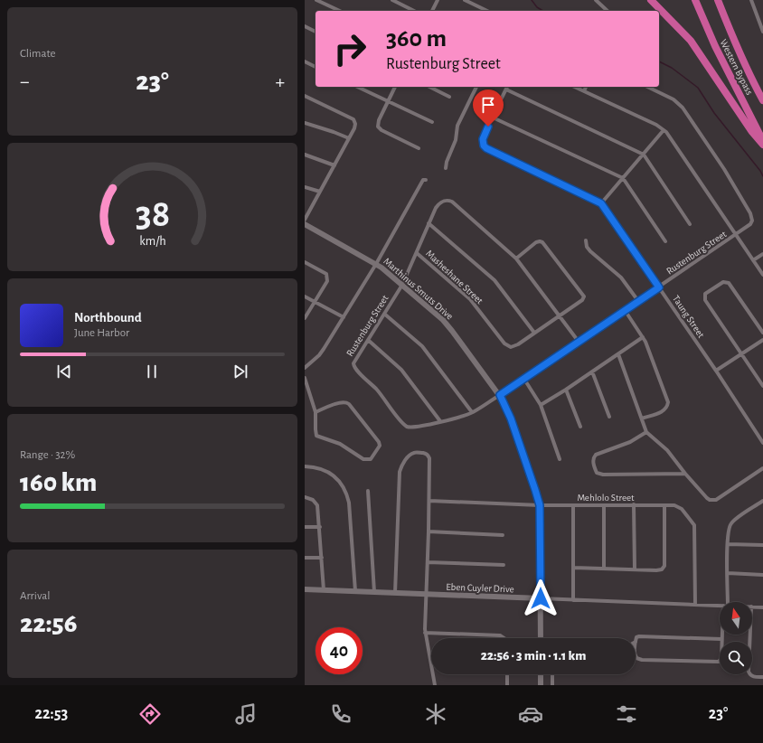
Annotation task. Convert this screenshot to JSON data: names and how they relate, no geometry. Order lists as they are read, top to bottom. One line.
{"streets":{"highway":["Western Bypass"],"street":["Rustenburg Street","Masheshane Street","Marthinus Smuts Drive","Taung Street","Mehlolo Street","Eben Cuyler Drive"]},"crossings":[["Rustenburg Street","Masheshane Street"],["Rustenburg Street","Marthinus Smuts Drive"],["Rustenburg Street","Taung Street"],["Marthinus Smuts Drive","Mehlolo Street"],["Marthinus Smuts Drive","Eben Cuyler Drive"],["Mehlolo Street","Eben Cuyler Drive"]],"north":"top","page":{"tile":["Climate",["Range · 32%","160 km"],["Arrival","22:56"]],"turn":["360 m","Rustenburg Street"],"heat":["−","23°","+"],"song":["Northbound","June Harbor"],"limit":"40","trip":"22:56 · 3 min · 1.1 km","tabs":["22:53","23°"],"gauge":["38","km/h"]}}
